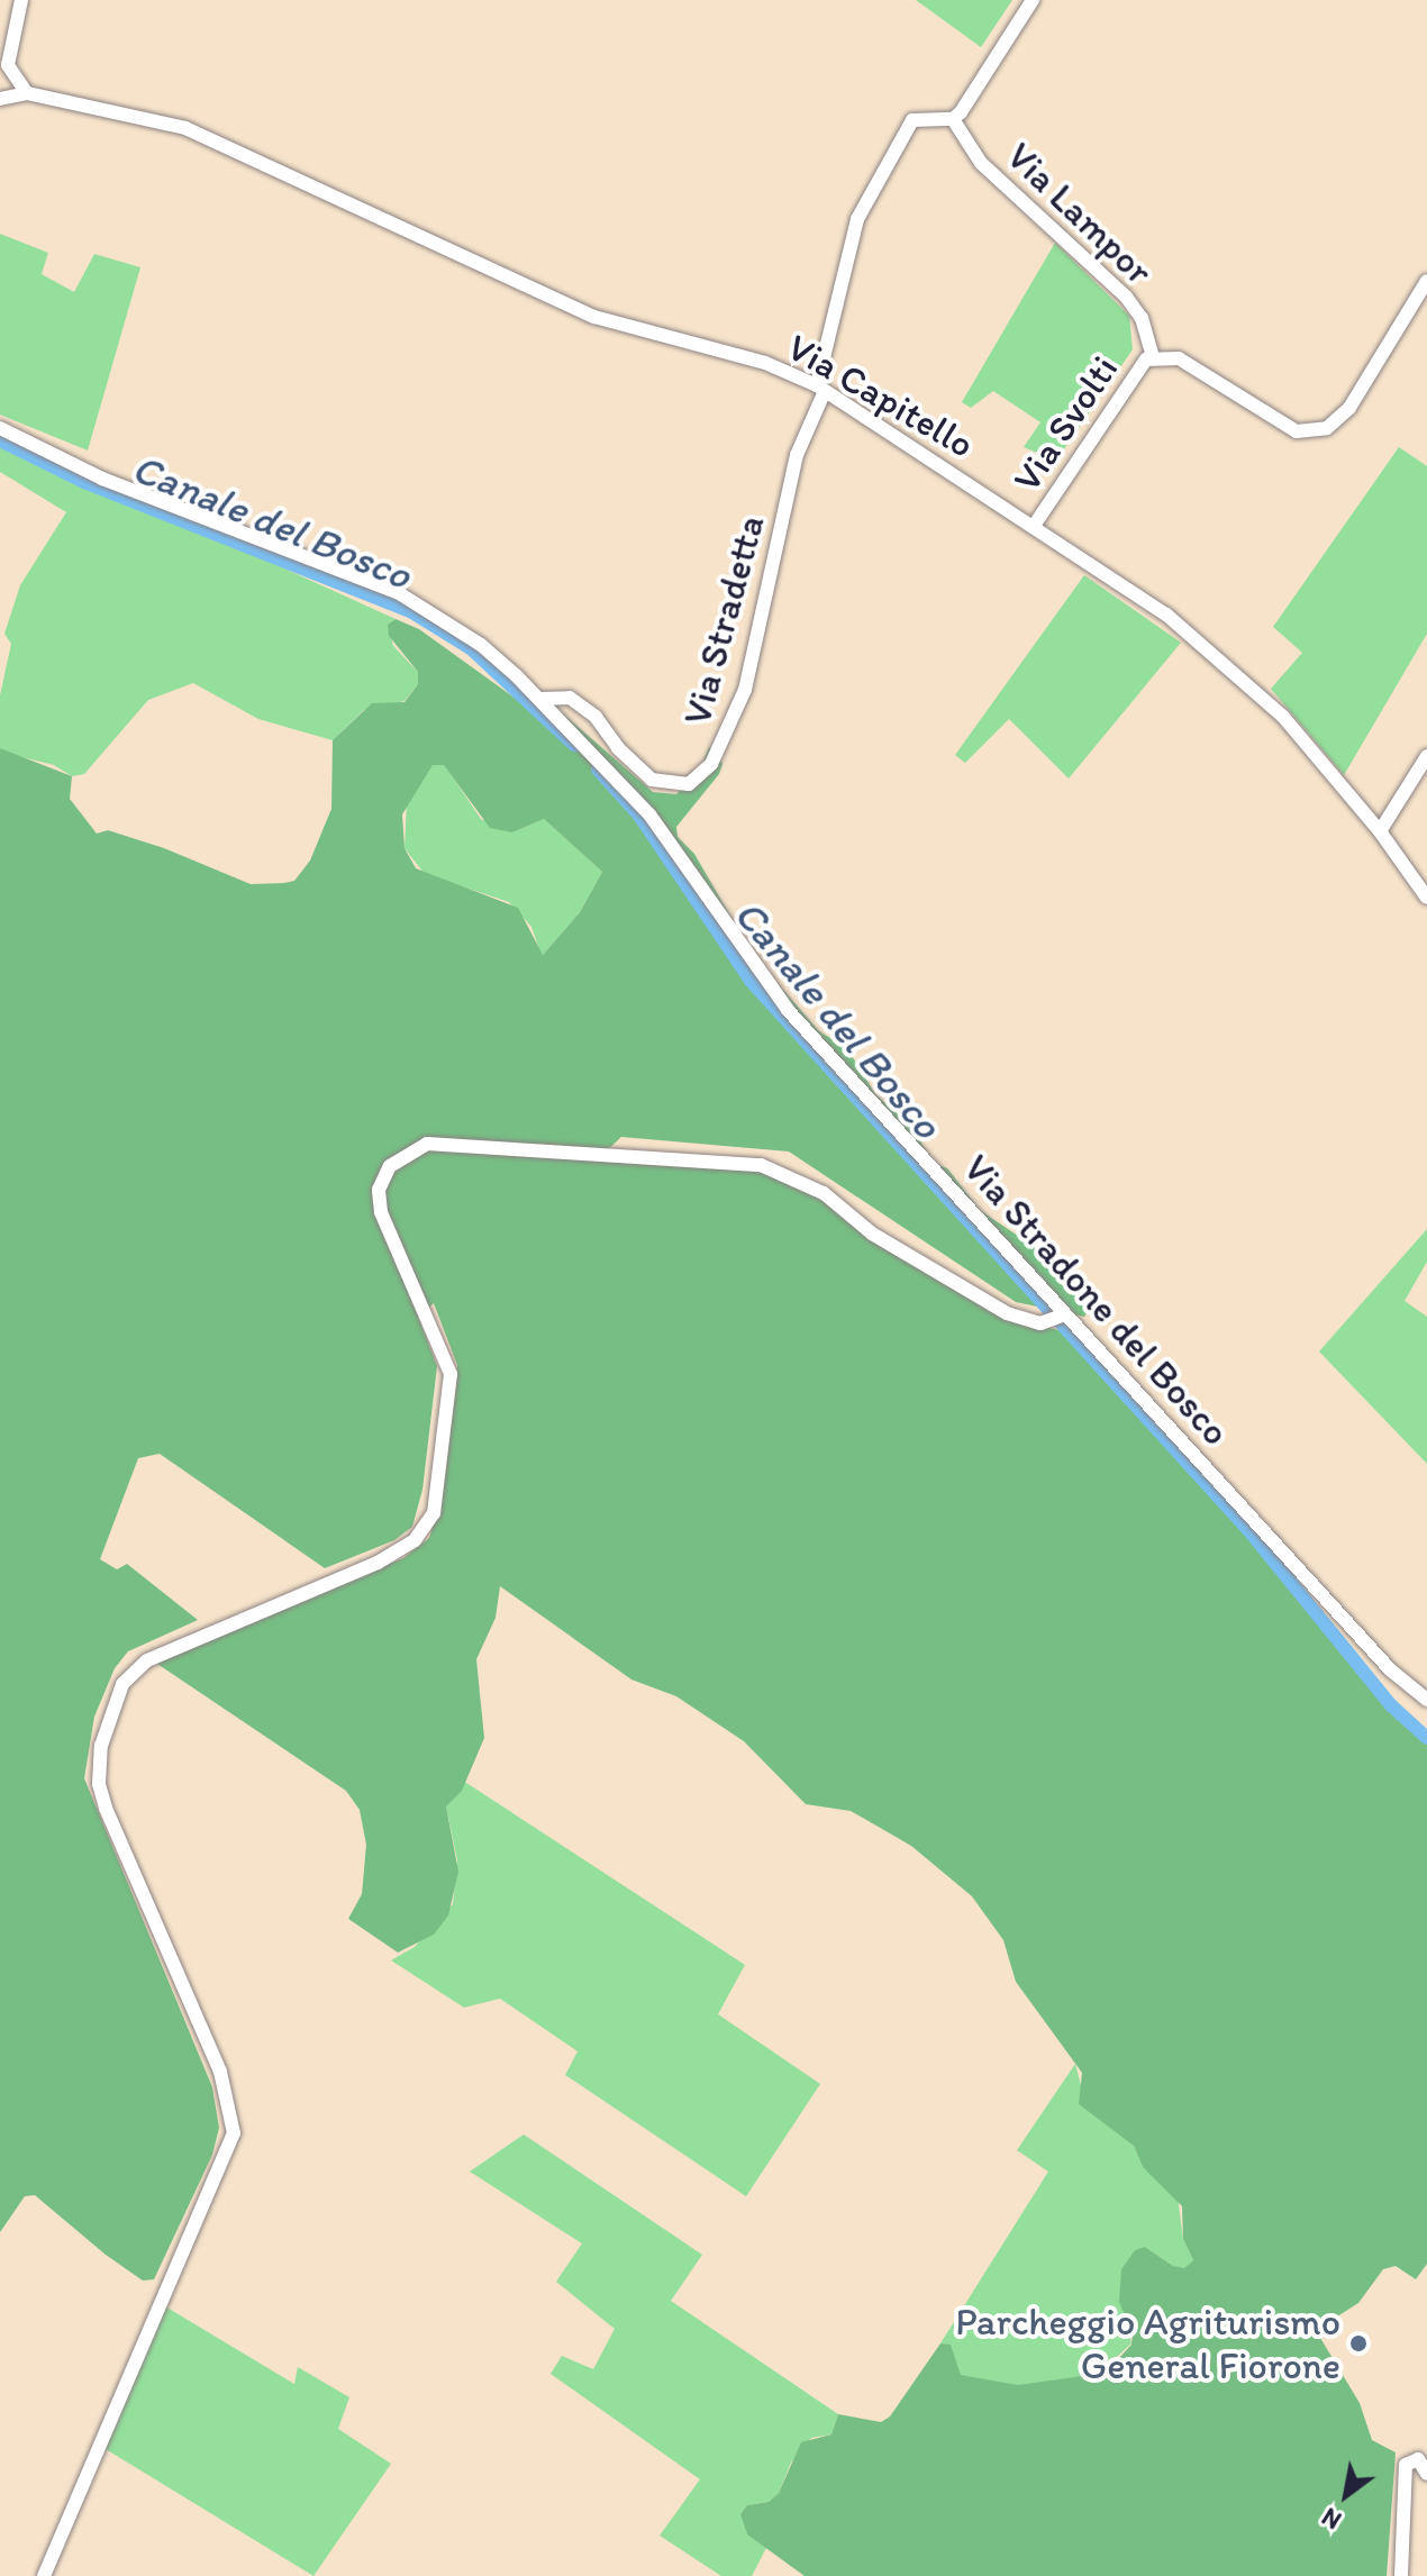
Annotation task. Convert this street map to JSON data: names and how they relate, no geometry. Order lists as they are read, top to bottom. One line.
{"streets":{"street":["Via Lampor","Via Capitello","Via Svolti","Via Stradetta","Via Stradone del Bosco"]},"crossings":[["Via Lampor","Via Svolti"],["Via Lampor","Via Stradetta"],["Via Capitello","Via Svolti"],["Via Capitello","Via Stradetta"],["Via Stradetta","Via Stradone del Bosco"]],"water":["Canale del Bosco"],"places":["Parcheggio Agriturismo General Fiorone"],"north":"bottom left"}
